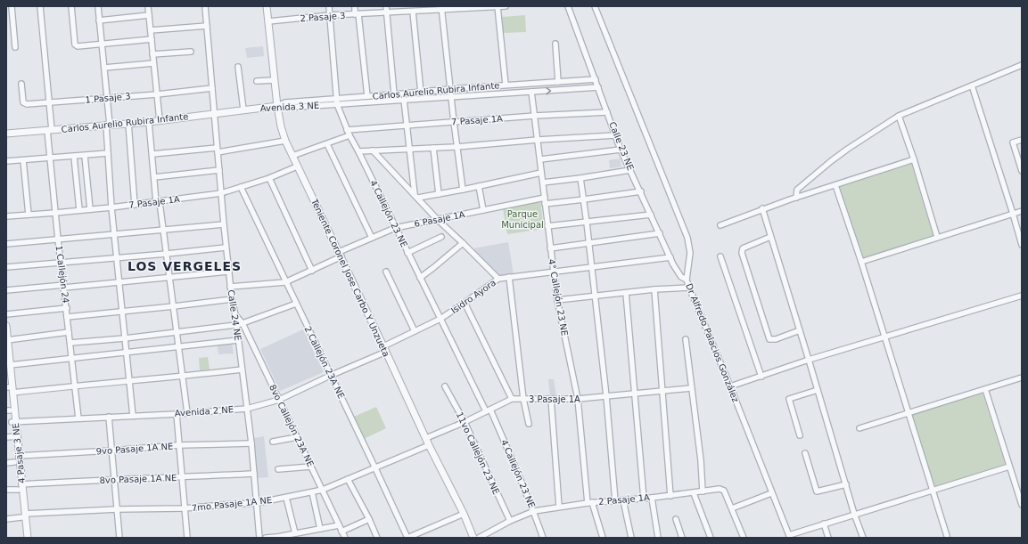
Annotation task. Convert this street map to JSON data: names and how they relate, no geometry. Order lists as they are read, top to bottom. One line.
{"streets":{"street":["2 Pasaje 3","Carlos Aurelio Rubira Infante","1 Pasaje 3","Avenida 3 NE","7 Pasaje 1A","Calle 23 NE","4 Callejón 23 NE","6 Pasaje 1A","1 Callejón 24","Teniente Coronel Jose Carbo Y Unzueta","Isidro Ayora","4° Callejón 23 NE","Calle 24 NE","Dr Alfredo Palacios González","2 Callejón 23A NE","3 Pasaje 1A","Avenida 2 NE","8vo Callejón 23A NE","9vo Pasaje 1A NE","4 Pasaje 3 NE","11vo Callejón 23 NE","8vo Pasaje 1A NE","2 Pasaje 1A","7mo Pasaje 1A NE"]},"crossings":[["2 Pasaje 3","4 Callejón 23 NE"],["2 Pasaje 3","Teniente Coronel Jose Carbo Y Unzueta"],["Carlos Aurelio Rubira Infante","Avenida 3 NE"],["Carlos Aurelio Rubira Infante","Calle 23 NE"],["Carlos Aurelio Rubira Infante","4 Callejón 23 NE"],["Carlos Aurelio Rubira Infante","1 Callejón 24"],["Carlos Aurelio Rubira Infante","4° Callejón 23 NE"],["Carlos Aurelio Rubira Infante","Calle 24 NE"],["1 Pasaje 3","1 Callejón 24"],["1 Pasaje 3","Calle 24 NE"],["Avenida 3 NE","4 Callejón 23 NE"],["Avenida 3 NE","Teniente Coronel Jose Carbo Y Unzueta"],["7 Pasaje 1A","Calle 23 NE"],["7 Pasaje 1A","4 Callejón 23 NE"],["7 Pasaje 1A","1 Callejón 24"],["7 Pasaje 1A","Teniente Coronel Jose Carbo Y Unzueta"],["7 Pasaje 1A","4° Callejón 23 NE"],["7 Pasaje 1A","Calle 24 NE"],["7 Pasaje 1A","2 Callejón 23A NE"],["Calle 23 NE","Isidro Ayora"],["Calle 23 NE","Dr Alfredo Palacios González"],["4 Callejón 23 NE","6 Pasaje 1A"],["4 Callejón 23 NE","Isidro Ayora"],["4 Callejón 23 NE","3 Pasaje 1A"],["4 Callejón 23 NE","2 Pasaje 1A"],["6 Pasaje 1A","Teniente Coronel Jose Carbo Y Unzueta"],["6 Pasaje 1A","4° Callejón 23 NE"],["6 Pasaje 1A","Calle 24 NE"],["6 Pasaje 1A","2 Callejón 23A NE"],["1 Callejón 24","Avenida 2 NE"],["Teniente Coronel Jose Carbo Y Unzueta","Isidro Ayora"],["Teniente Coronel Jose Carbo Y Unzueta","3 Pasaje 1A"],["Teniente Coronel Jose Carbo Y Unzueta","Avenida 2 NE"],["Teniente Coronel Jose Carbo Y Unzueta","7mo Pasaje 1A NE"],["Isidro Ayora","4° Callejón 23 NE"],["Isidro Ayora","Avenida 2 NE"],["4° Callejón 23 NE","3 Pasaje 1A"],["4° Callejón 23 NE","2 Pasaje 1A"],["Calle 24 NE","Avenida 2 NE"],["Calle 24 NE","8vo Callejón 23A NE"],["Calle 24 NE","9vo Pasaje 1A NE"],["Calle 24 NE","8vo Pasaje 1A NE"],["Calle 24 NE","7mo Pasaje 1A NE"],["2 Callejón 23A NE","Avenida 2 NE"],["2 Callejón 23A NE","7mo Pasaje 1A NE"],["3 Pasaje 1A","11vo Callejón 23 NE"],["Avenida 2 NE","8vo Callejón 23A NE"],["Avenida 2 NE","4 Pasaje 3 NE"],["8vo Callejón 23A NE","7mo Pasaje 1A NE"],["9vo Pasaje 1A NE","4 Pasaje 3 NE"],["4 Pasaje 3 NE","8vo Pasaje 1A NE"],["4 Pasaje 3 NE","7mo Pasaje 1A NE"],["11vo Callejón 23 NE","2 Pasaje 1A"]],"districts":["LOS VERGELES"],"parks":["Parque Municipal"]}
